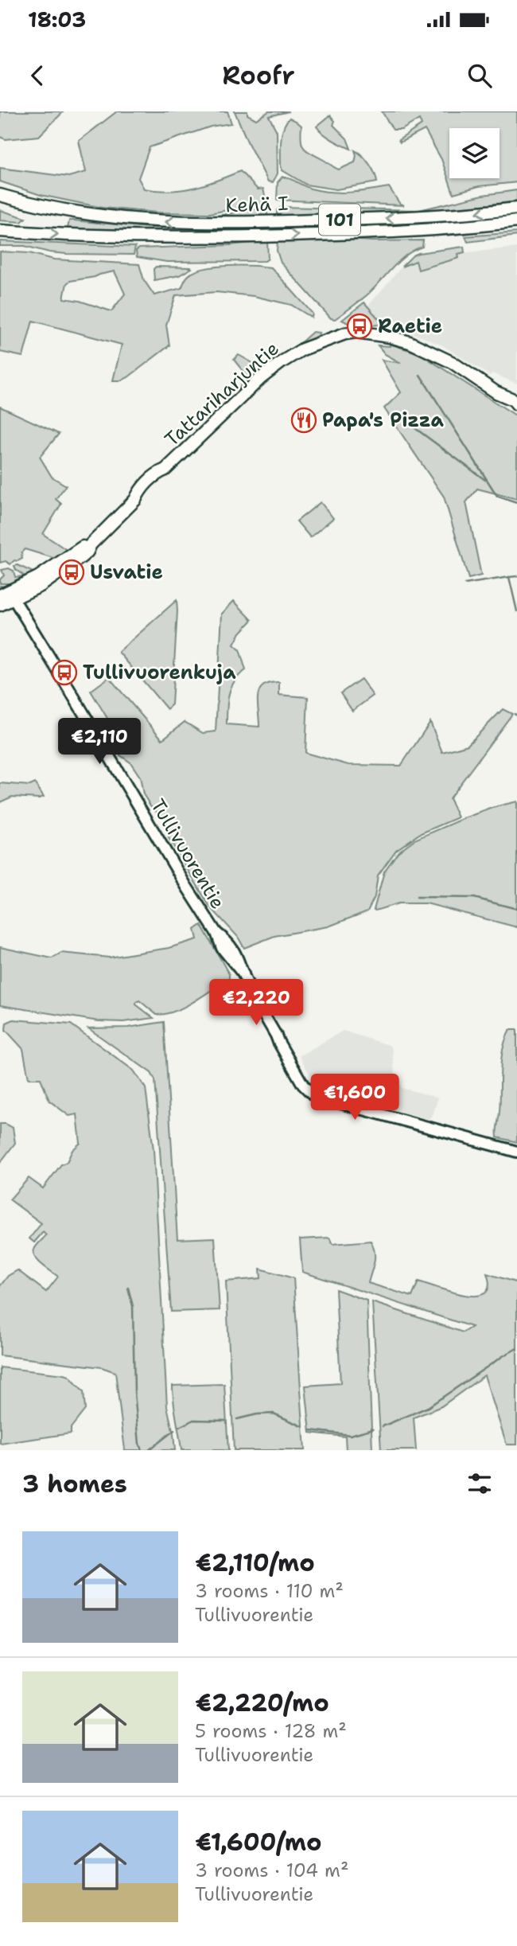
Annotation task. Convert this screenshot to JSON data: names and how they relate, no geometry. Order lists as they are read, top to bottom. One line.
{"streets":{"main road":["Kehä I","101","Tattariharjuntie","Tullivuorentie"]},"crossings":[["Tattariharjuntie","Tullivuorentie"]],"places":{"bus stop":["Raetie","Usvatie","Tullivuorenkuja"],"restaurant":["Papa's Pizza"]},"page":{"status":"18:03","header":"Roofr","price":["€2,110","€2,220","€1,600"],"heading":"3 homes","list":[{"name":"€2,110/mo","note":"3 rooms · 110 m² · Tullivuorentie"},{"name":"€2,220/mo","note":"5 rooms · 128 m² · Tullivuorentie"},{"name":"€1,600/mo","note":"3 rooms · 104 m² · Tullivuorentie"}]}}
